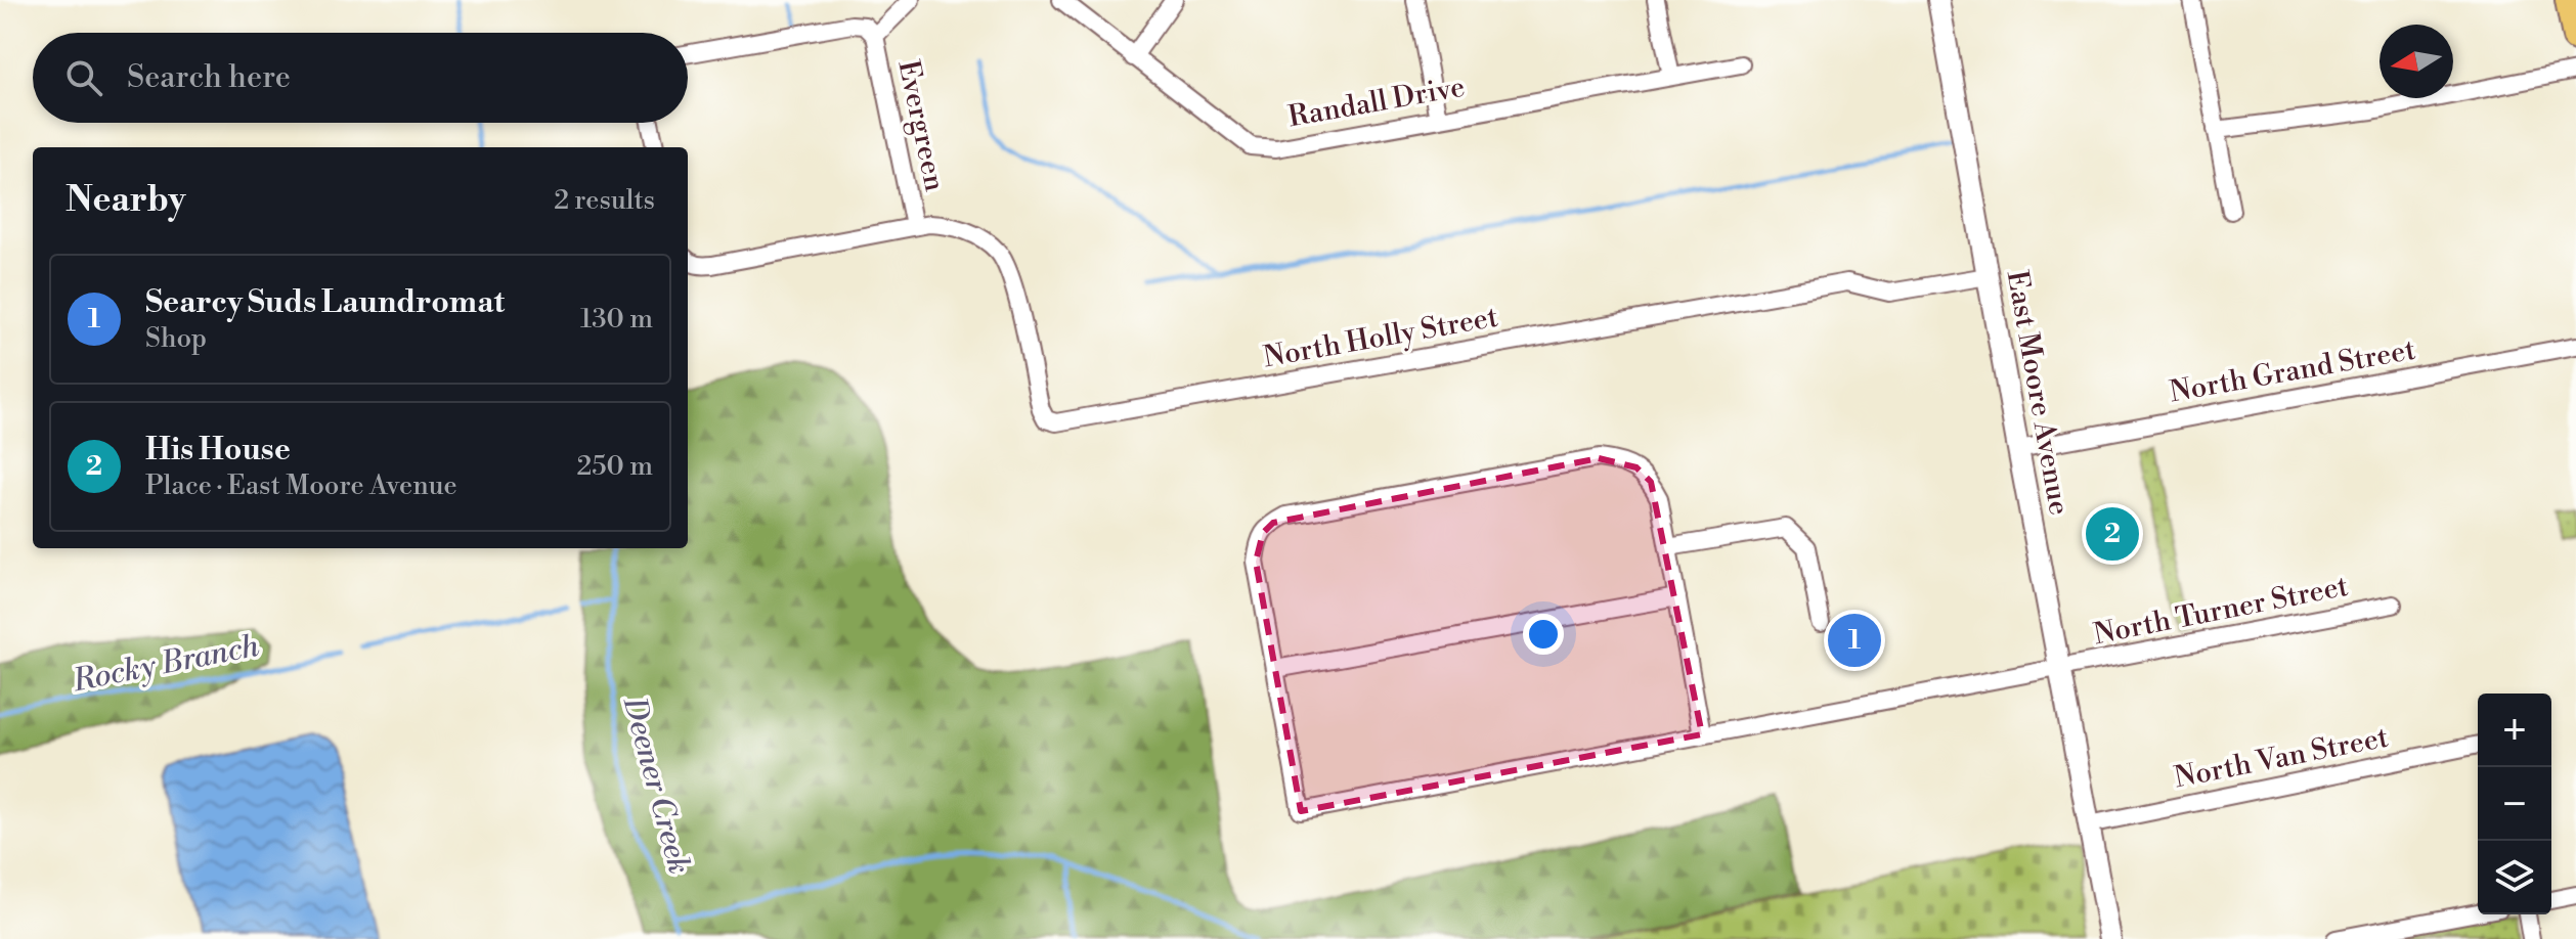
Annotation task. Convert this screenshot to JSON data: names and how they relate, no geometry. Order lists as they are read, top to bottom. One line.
{"streets":{"street":["Randall Drive","Evergreen","North Holly Street","North Grand Street","East Moore Avenue","North Turner Street","North Van Street"]},"crossings":[["Evergreen","North Holly Street"],["North Holly Street","East Moore Avenue"],["North Grand Street","East Moore Avenue"],["East Moore Avenue","North Turner Street"],["East Moore Avenue","North Van Street"]],"water":["Rocky Branch","Deener Creek"],"north":"left","page":{"search":"Search here","heading":["Nearby","2 results"],"list":[{"mark":"1","name":"Searcy Suds Laundromat","note":"Shop","value":"130 m"},{"mark":"2","name":"His House","note":"Place · East Moore Avenue","value":"250 m"}],"pins":["2","1"],"map_buttons":["+","−"]}}
